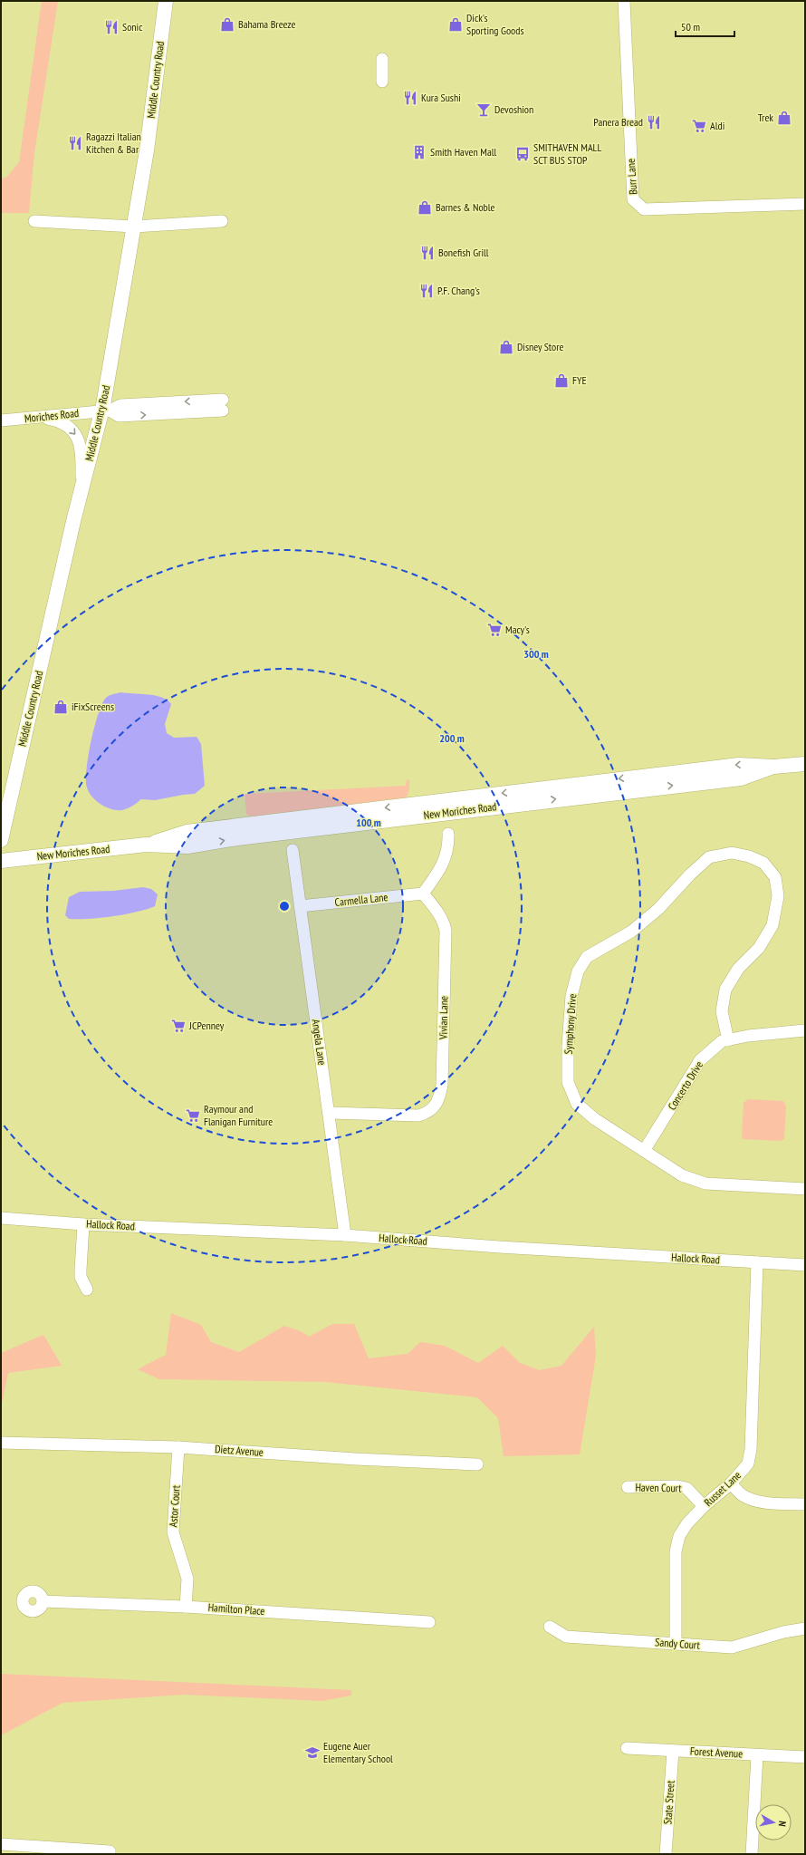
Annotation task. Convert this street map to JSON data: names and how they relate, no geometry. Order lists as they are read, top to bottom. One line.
{"streets":{"main road":["Middle Country Road","New Moriches Road"],"street":["Burr Lane","Moriches Road","Carmella Lane","Vivian Lane","Symphony Drive","Angela Lane","Concerto Drive","Hallock Road","Dietz Avenue","Haven Court","Russet Lane","Astor Court","Hamilton Place","Sandy Court","Forest Avenue","State Street"]},"crossings":[["Middle Country Road","Moriches Road"],["Carmella Lane","Vivian Lane"],["Carmella Lane","Angela Lane"],["Vivian Lane","Angela Lane"],["Symphony Drive","Concerto Drive"],["Angela Lane","Hallock Road"],["Hallock Road","Russet Lane"],["Dietz Avenue","Astor Court"],["Haven Court","Russet Lane"],["Russet Lane","Sandy Court"],["Astor Court","Hamilton Place"],["Forest Avenue","State Street"]],"places":{"shop":["Bahama Breeze","Dick's Sporting Goods","Trek","Barnes & Noble","Disney Store","FYE","iFixScreens"],"restaurant":["Sonic","Kura Sushi","Panera Bread","Ragazzi Italian Kitchen & Bar","Bonefish Grill","P.F. Chang's"],"bar":["Devoshion"],"supermarket":["Aldi","Macy's","JCPenney","Raymour and Flanigan Furniture"],"building":["Smith Haven Mall"],"bus stop":["SMITHAVEN MALL SCT BUS STOP"],"school or university":["Eugene Auer Elementary School"]},"scale_bar":"50 m","north":"right","rings":["300 m","200 m","100 m"]}
